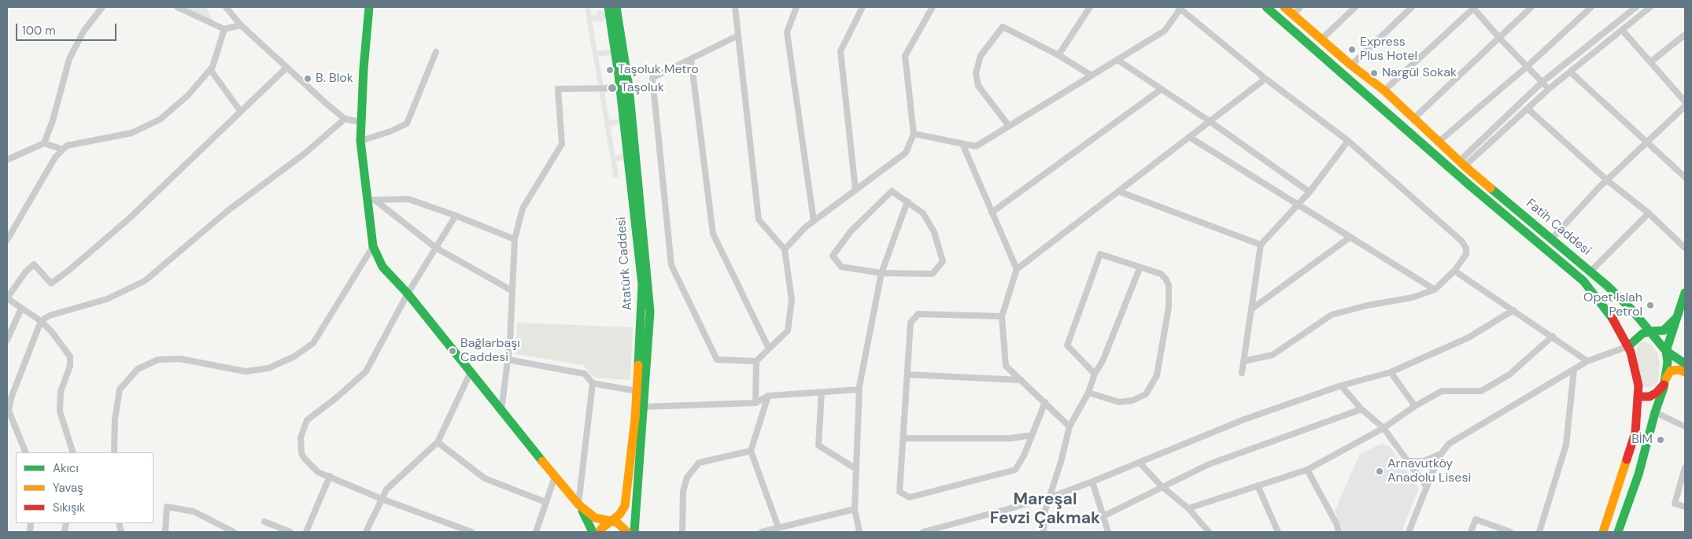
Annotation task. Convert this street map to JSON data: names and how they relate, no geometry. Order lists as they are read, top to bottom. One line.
{"streets":{"main road":["Fatih Caddesi","Atatürk Caddesi"]},"districts":["Mareşal Fevzi Çakmak"],"places":["Express Plus Hotel","Taşoluk Metro","Nargül Sokak","B. Blok","Taşoluk","Opet Islah Petrol","Bağlarbaşı Caddesi","BİM","Arnavutköy Anadolu Lisesi"],"legend":["Akıcı","Yavaş","Sıkışık"],"scale_bar":"100 m"}
